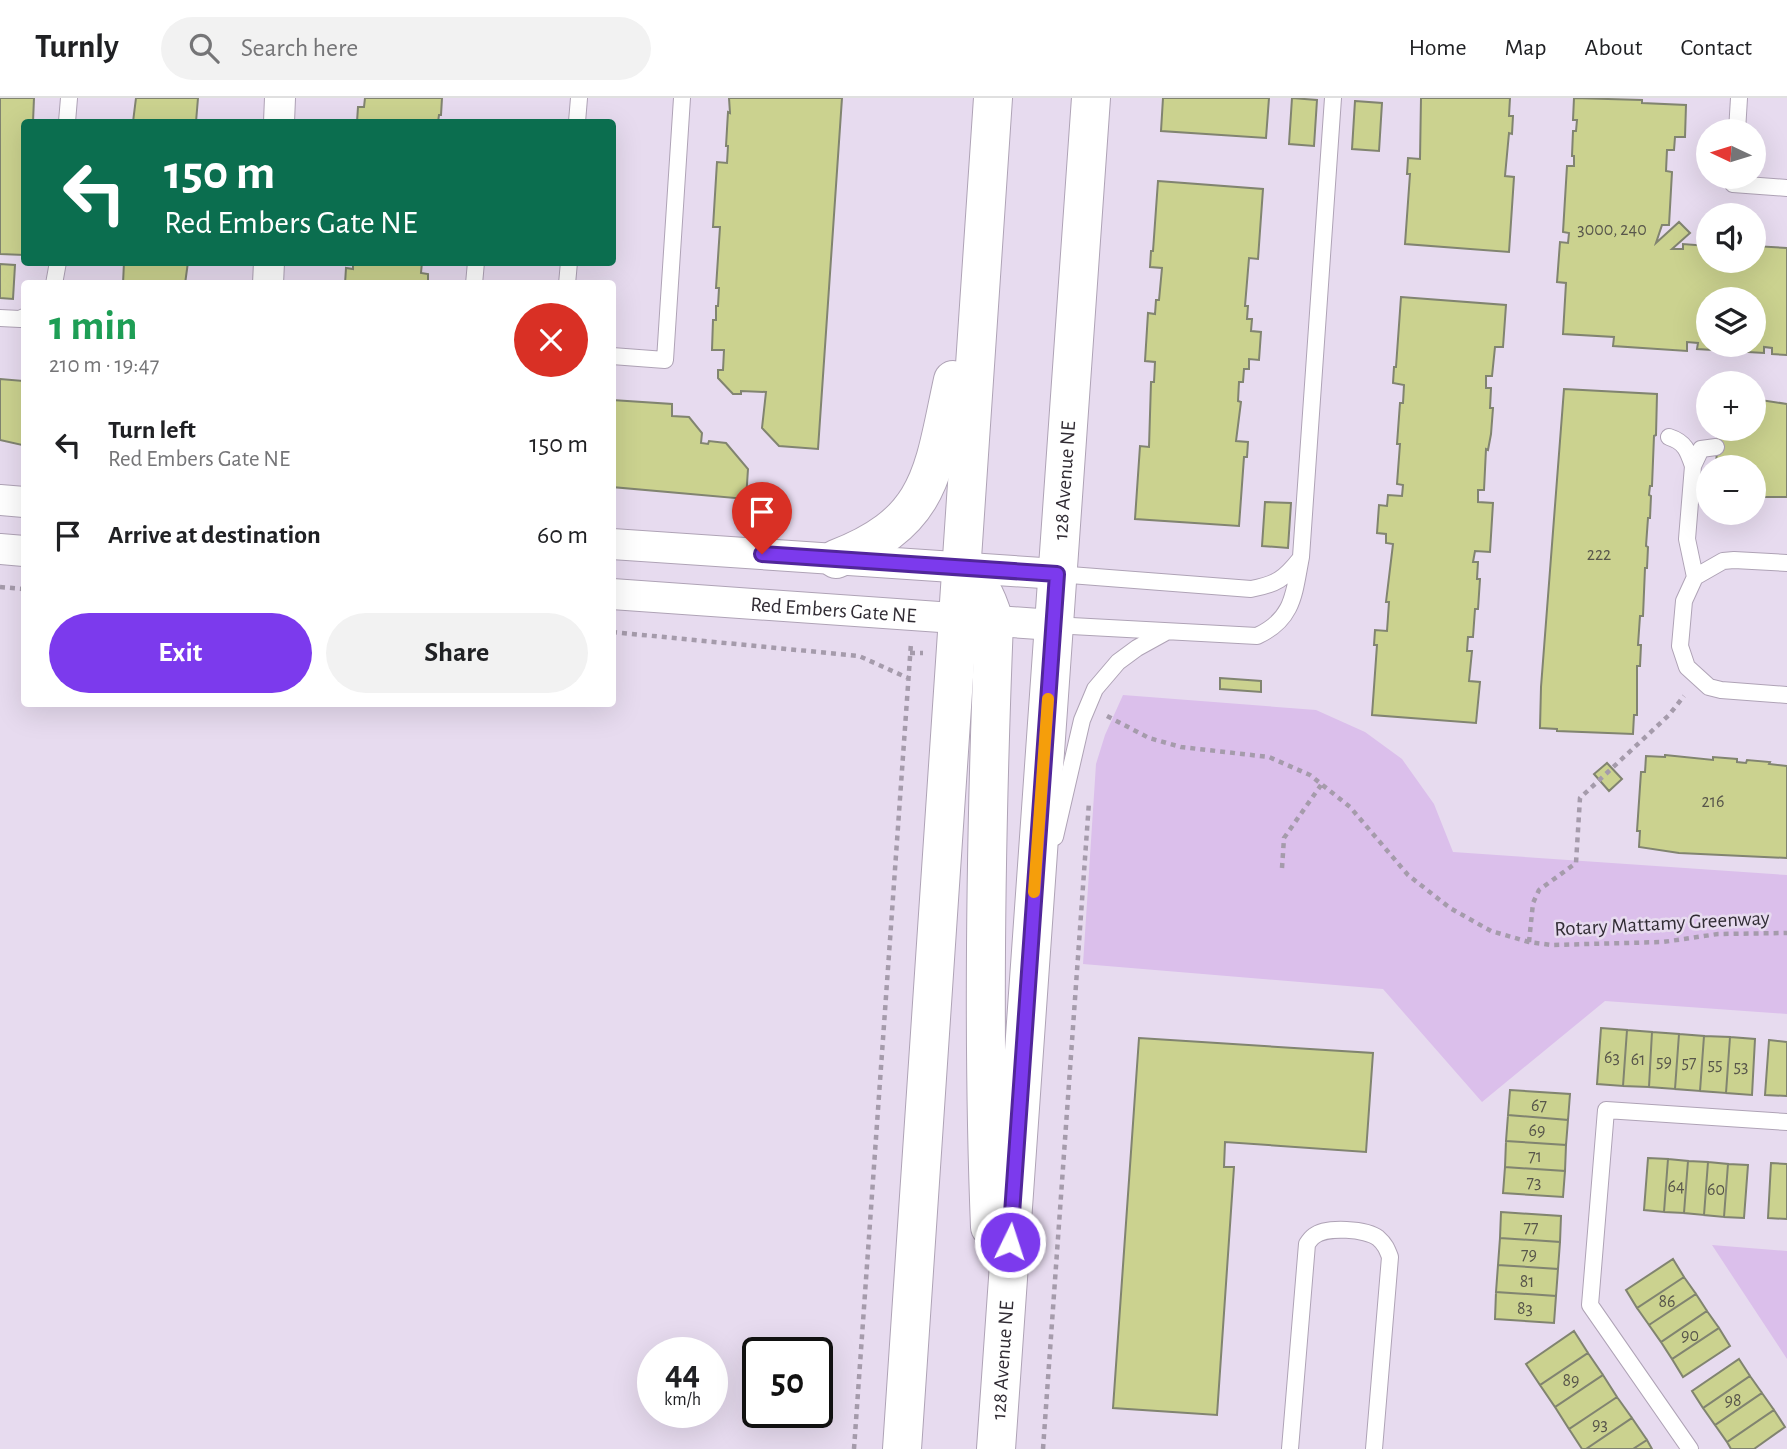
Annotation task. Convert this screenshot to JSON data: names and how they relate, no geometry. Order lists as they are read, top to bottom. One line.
{"streets":{"main road":["128 Avenue NE"],"street":["Red Embers Gate NE"],"path":["Rotary Mattamy Greenway"]},"crossings":[["128 Avenue NE","Red Embers Gate NE"]],"house_numbers":["3000, 240","222","216","63","61","59","57","55","53","67","69","71","73","64","60","77","79","81","86","83","90","89","98","93"],"north":"left","page":{"header":"Turnly","search":"Search here","nav":["Home","Map","About","Contact"],"map_buttons":["+","−"],"turn":["150 m","Red Embers Gate NE"],"heading":["1 min","210 m · 19:47"],"list":[{"name":"Turn left","note":"Red Embers Gate NE","value":"150 m"},{"name":"Arrive at destination","value":"60 m"}],"buttons":["Exit","Share"],"speed":"44 km/h","limit":"50"}}
